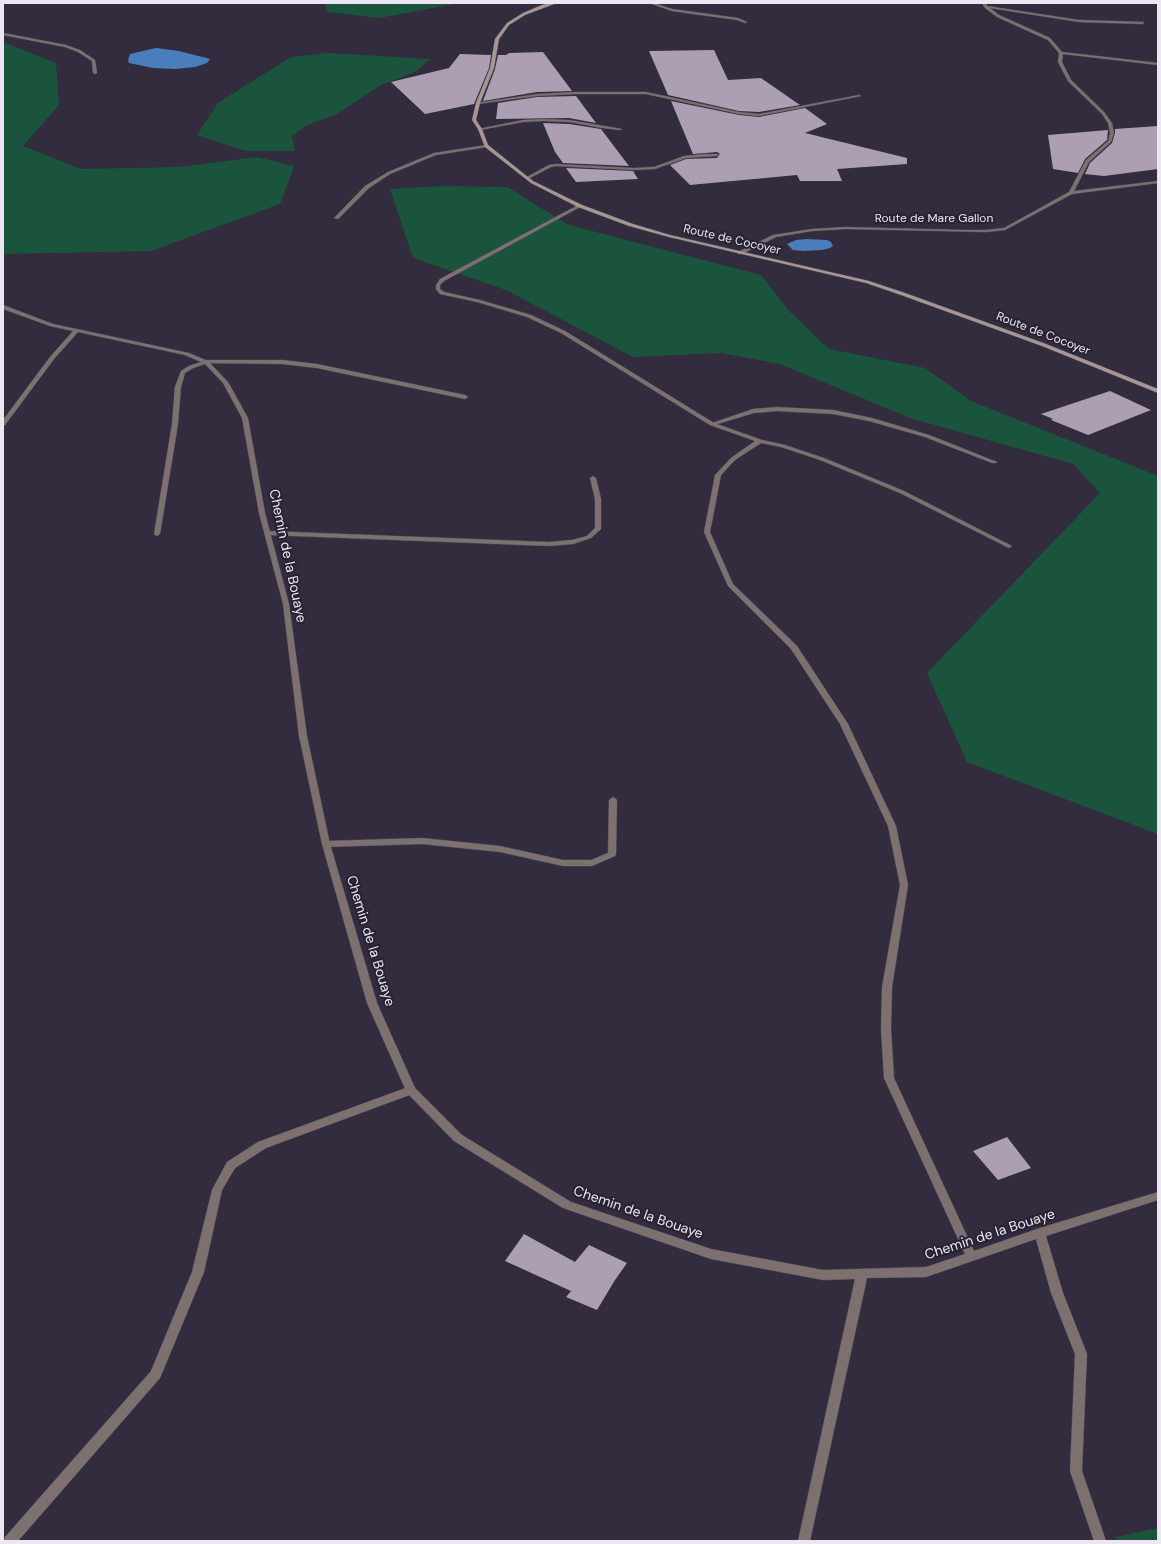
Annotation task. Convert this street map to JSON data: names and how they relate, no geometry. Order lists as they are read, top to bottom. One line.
{"streets":{"main road":["Route de Cocoyer"],"street":["Route de Mare Gallon","Chemin de la Bouaye"]},"crossings":[["Route de Mare Gallon","Route de Cocoyer"]]}
